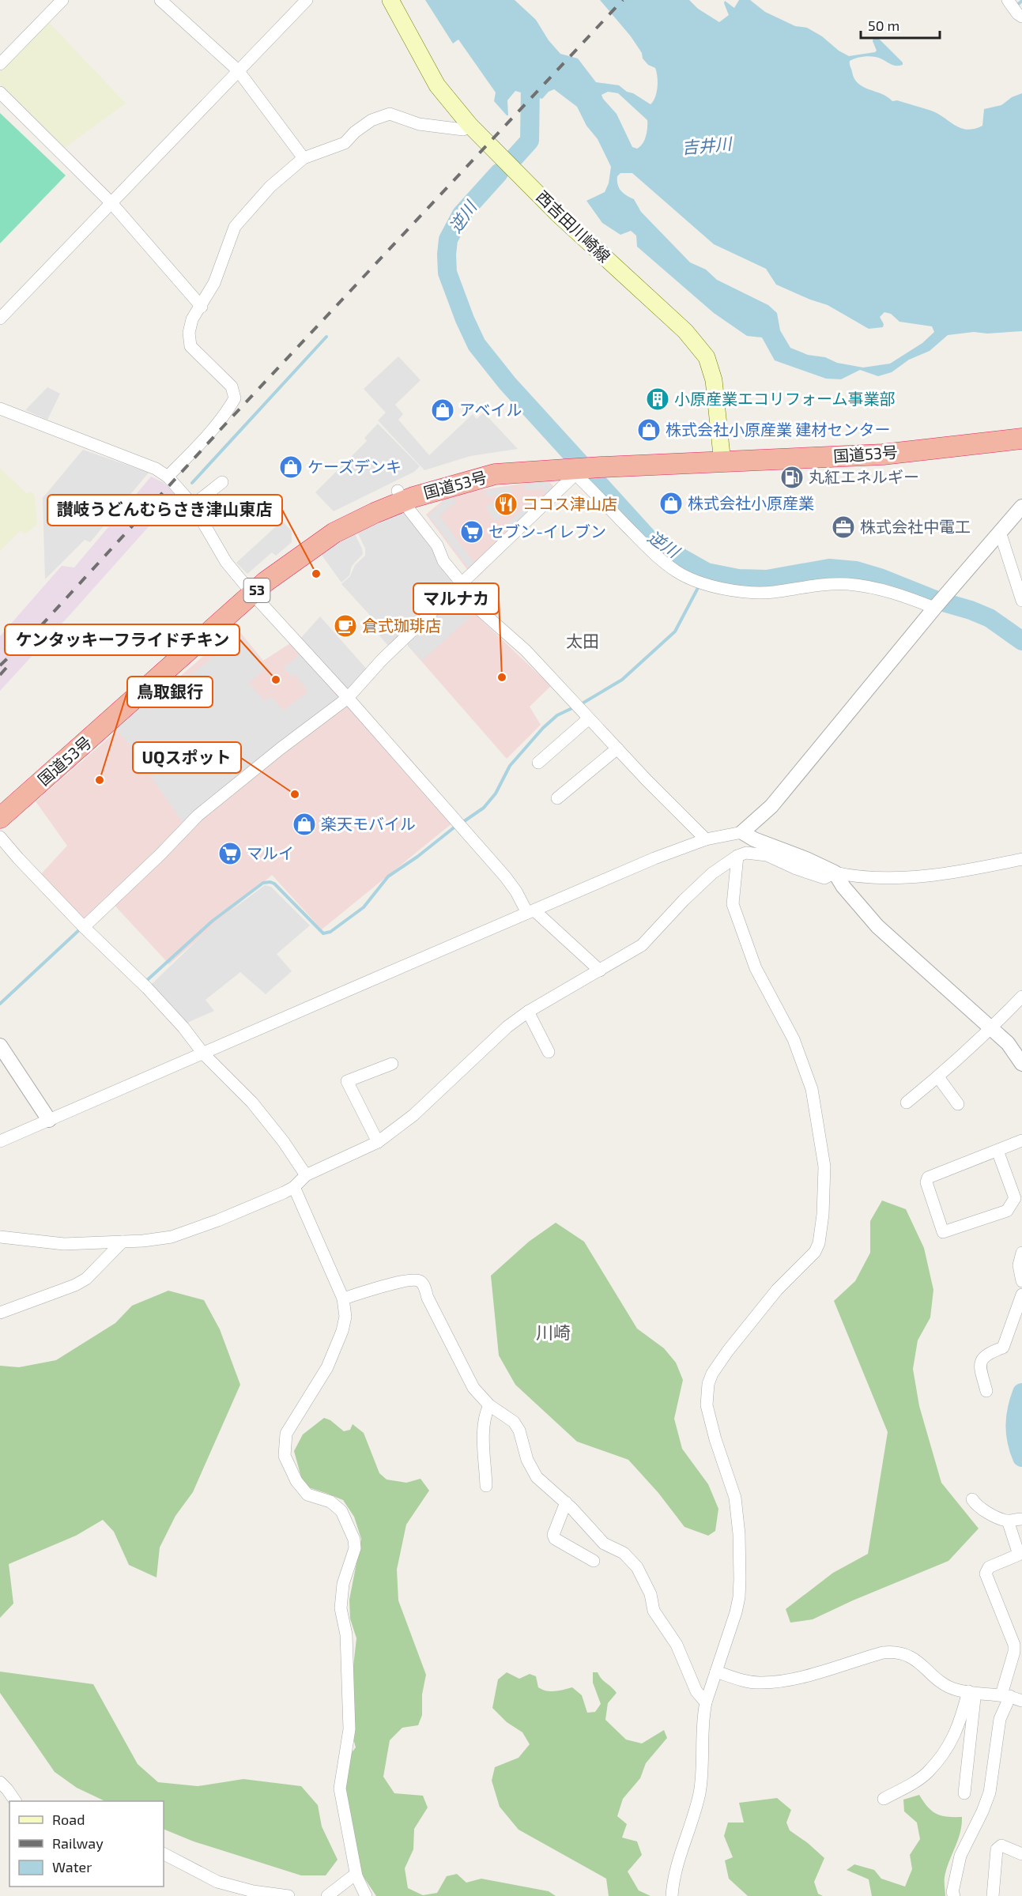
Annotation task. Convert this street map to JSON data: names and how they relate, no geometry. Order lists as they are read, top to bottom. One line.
{"streets":{"highway":["国道53号","53"],"main road":["西吉田川崎線"]},"crossings":[["西吉田川崎線","国道53号"]],"districts":["太田","川崎"],"water":["吉井川","逆川"],"places":{"building":["小原産業エコリフォーム事業部"],"shop":["アベイル","株式会社小原産業 建材センター","ケーズデンキ","株式会社小原産業","楽天モバイル"],"fuel station":["丸紅エネルギー"],"restaurant":["ココス津山店"],"office":["株式会社中電工"],"supermarket":["セブン-イレブン","マルイ"],"other":["讃岐うどんむらさき津山東店","マルナカ","ケンタッキーフライドチキン","鳥取銀行","UQスポット"],"cafe":["倉式珈琲店"]},"legend":["Road","Railway","Water"],"scale_bar":"50 m"}
